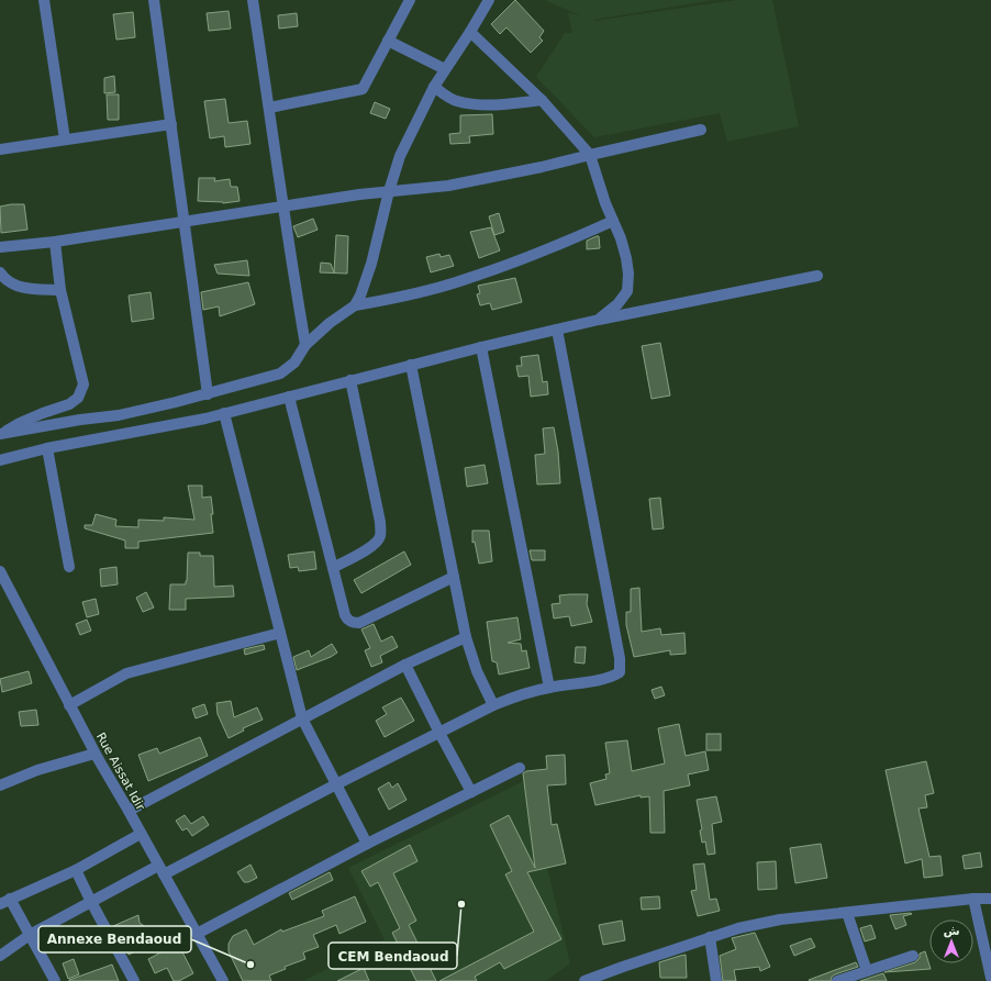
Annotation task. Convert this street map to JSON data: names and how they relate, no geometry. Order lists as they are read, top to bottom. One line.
{"streets":{"street":["Rue Aissat Idir"]},"places":["CEM Bendaoud","Annexe Bendaoud"],"north":"top"}
